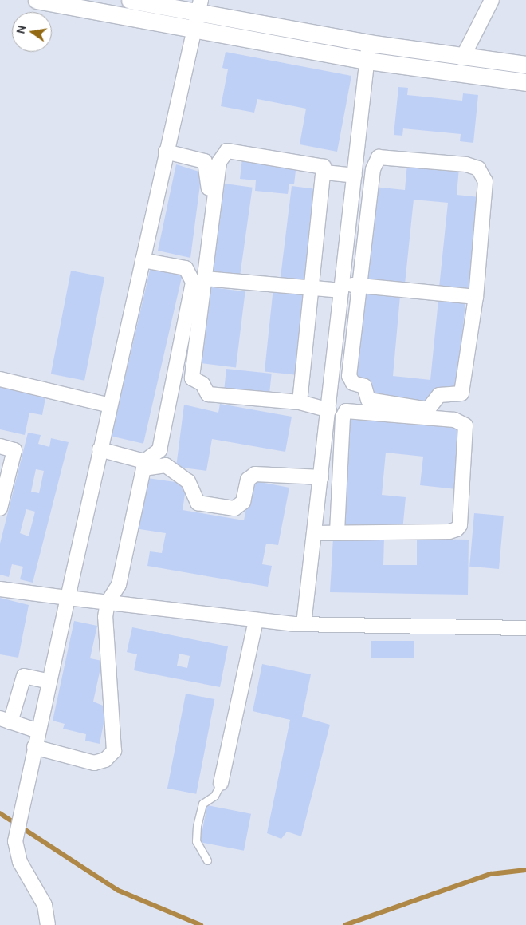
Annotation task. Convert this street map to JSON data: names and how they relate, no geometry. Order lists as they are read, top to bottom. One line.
{"north":"left"}
